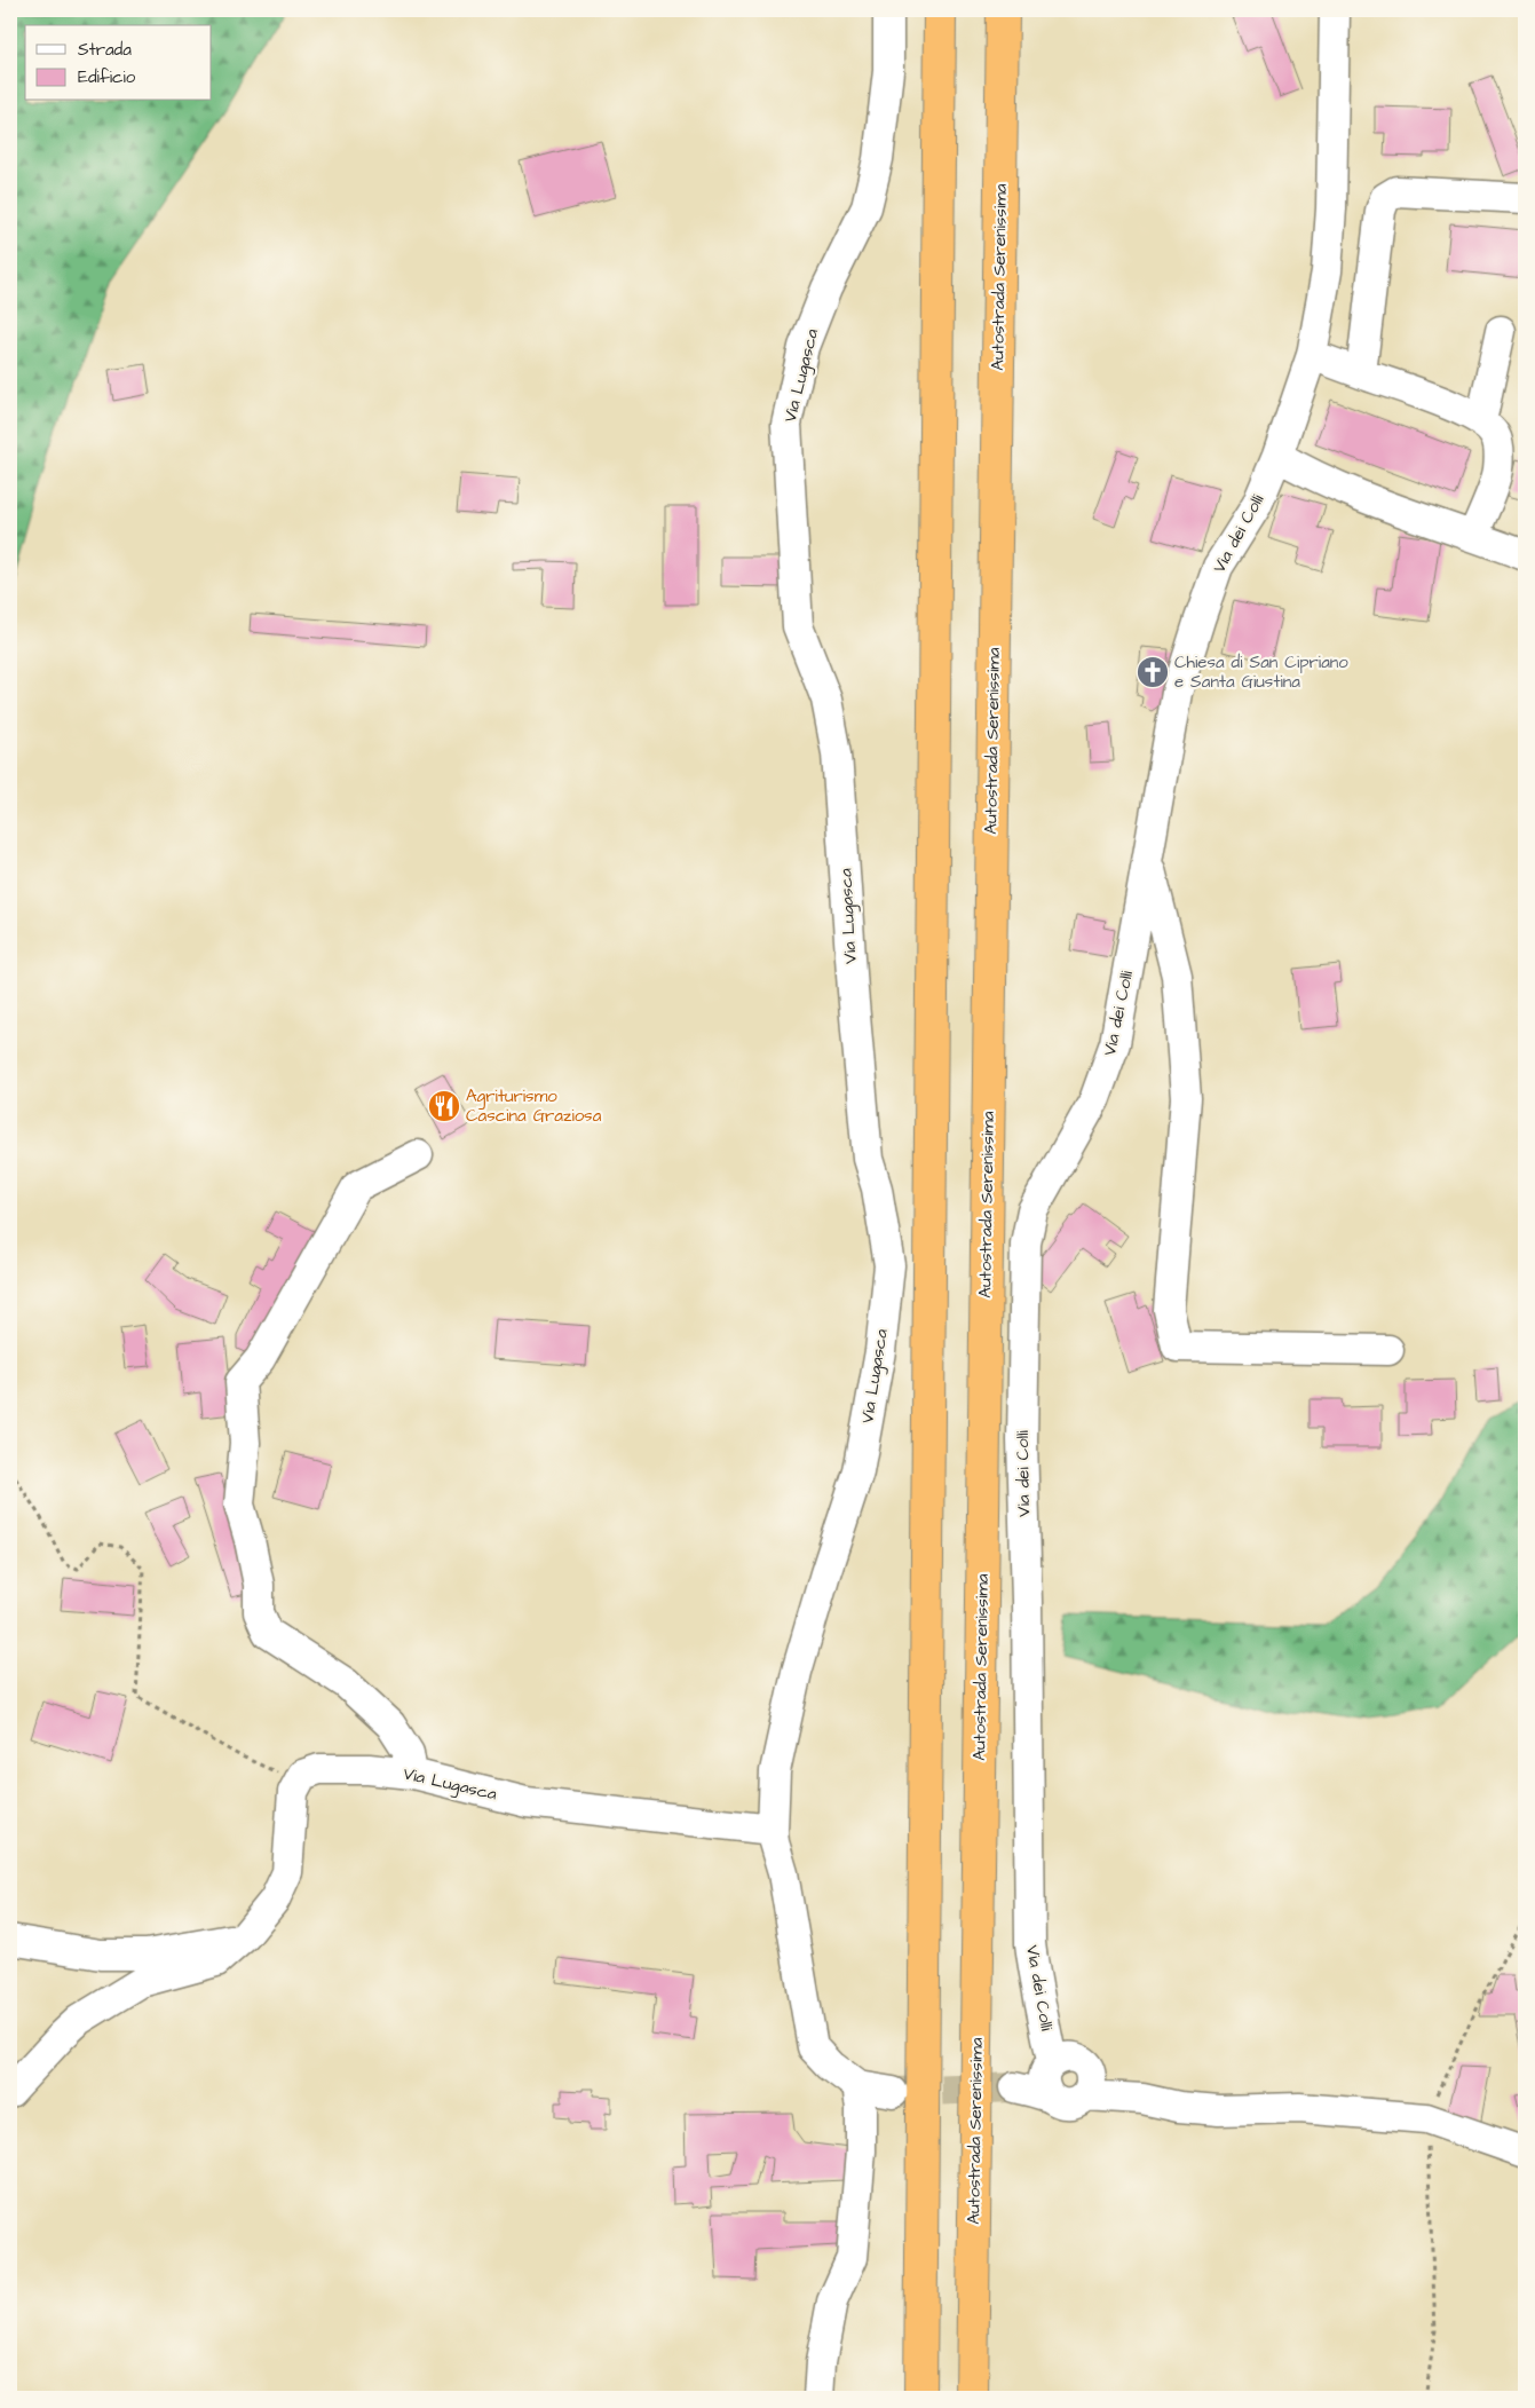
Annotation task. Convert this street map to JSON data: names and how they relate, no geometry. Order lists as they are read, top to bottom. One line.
{"streets":{"highway":["Autostrada Serenissima"],"street":["Via Lugasca","Via dei Colli"]},"places":{"church":["Chiesa di San Cipriano e Santa Giustina"],"restaurant":["Agriturismo Cascina Graziosa"]},"legend":["Strada","Edificio"]}
